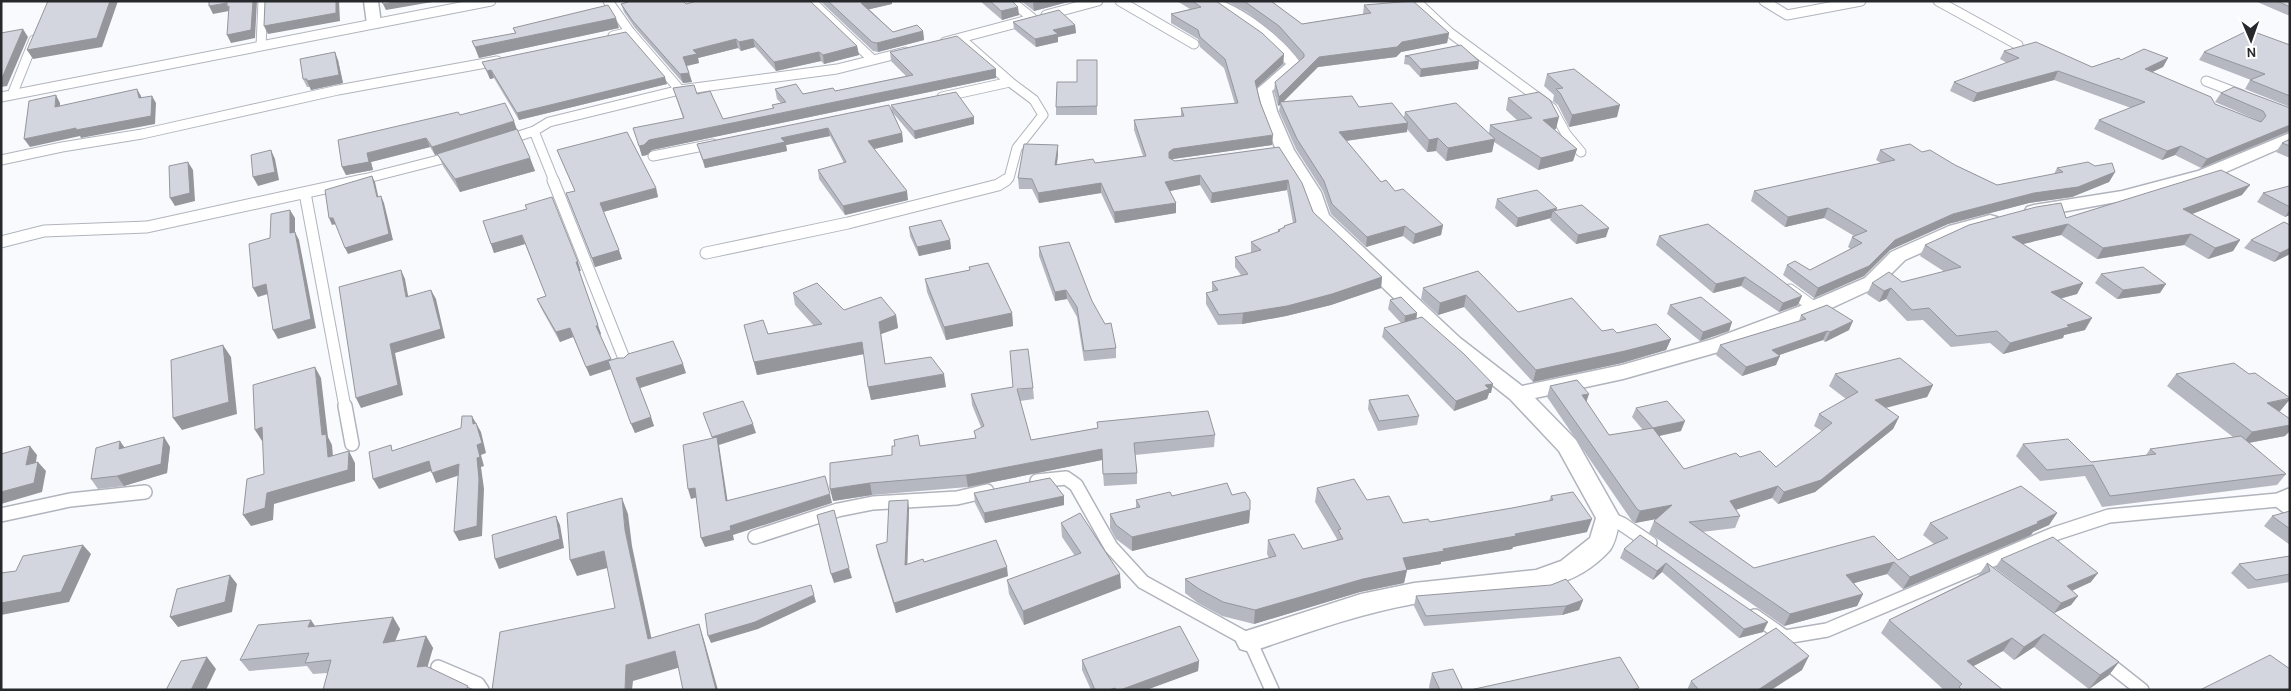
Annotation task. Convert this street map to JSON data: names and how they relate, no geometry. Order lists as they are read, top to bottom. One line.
{"north":"bottom"}
